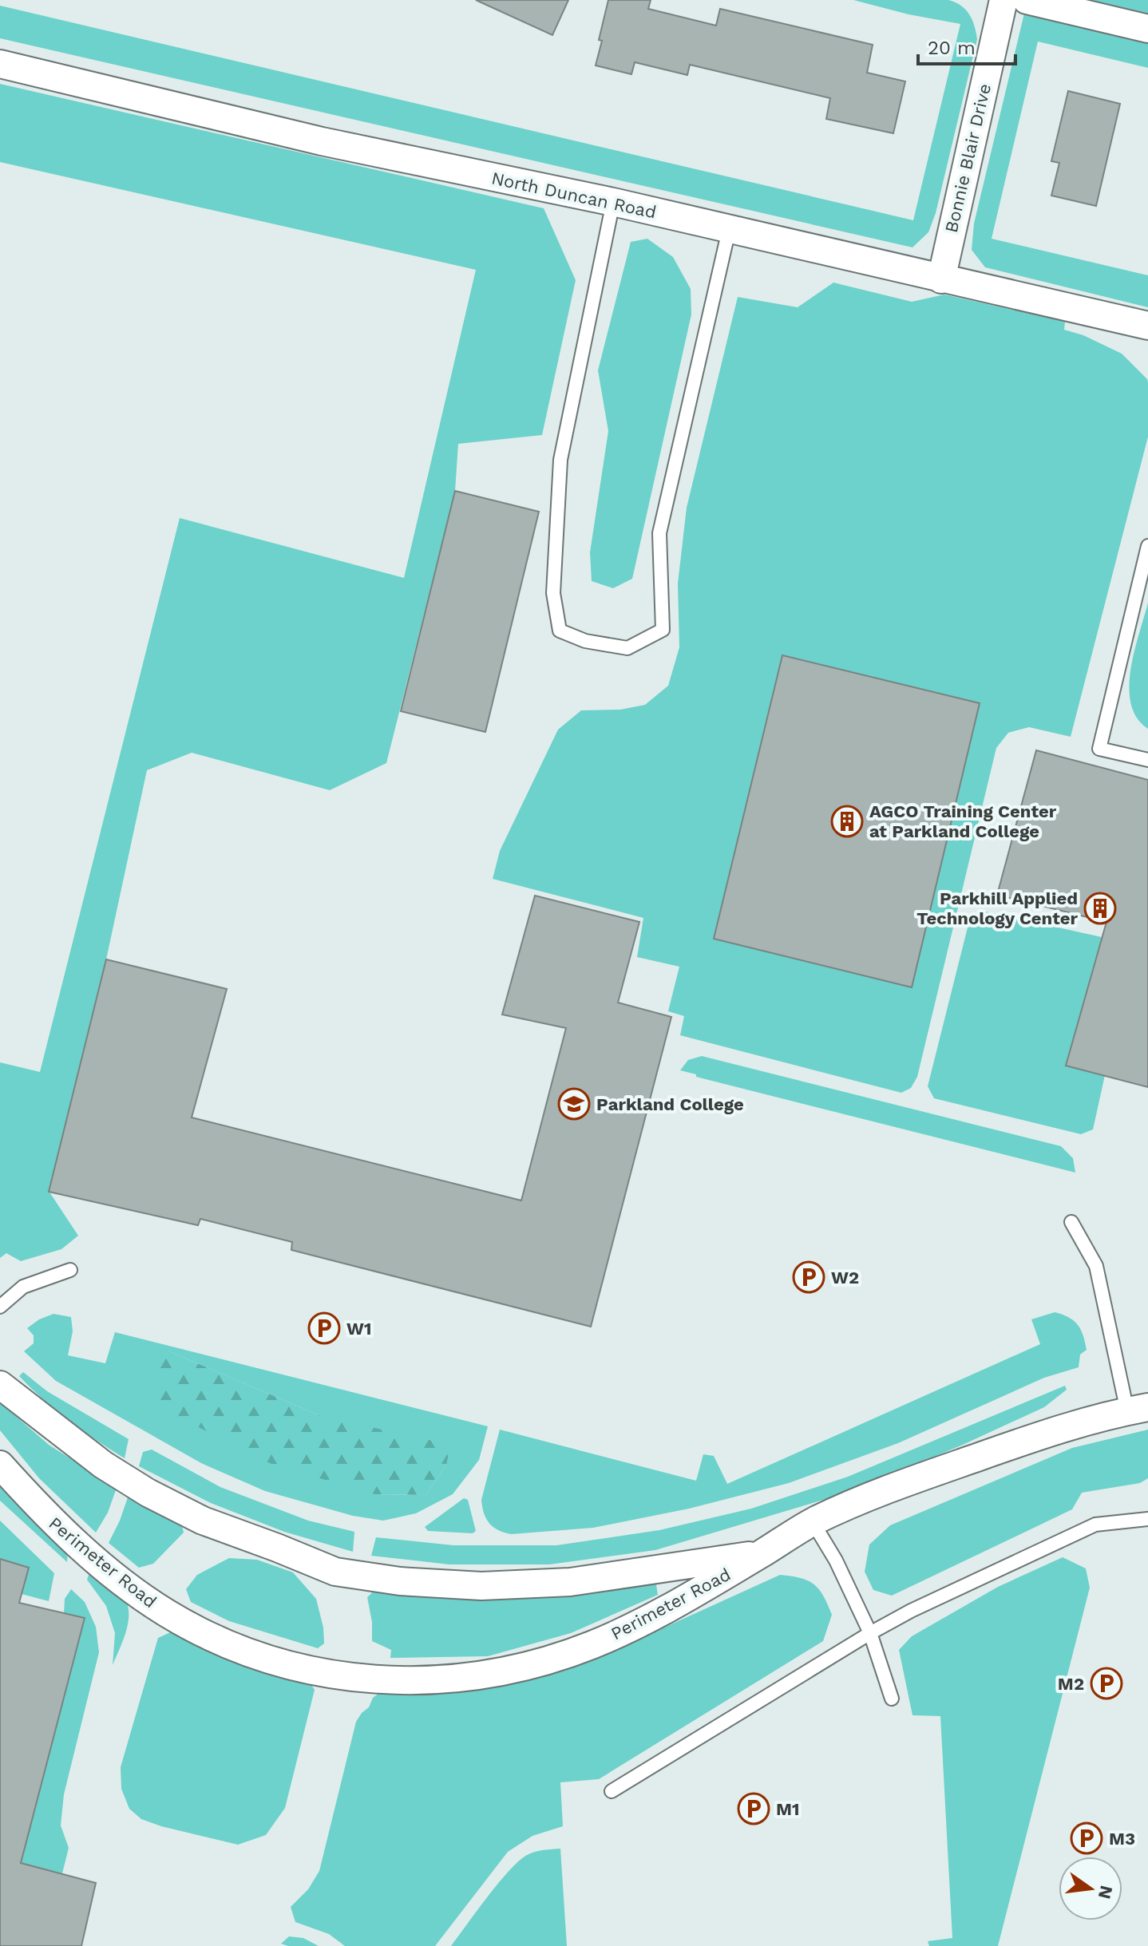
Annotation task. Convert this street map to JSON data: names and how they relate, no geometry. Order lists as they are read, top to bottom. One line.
{"streets":{"street":["Bonnie Blair Drive","North Duncan Road","Perimeter Road"]},"crossings":[["Bonnie Blair Drive","North Duncan Road"]],"places":{"building":["AGCO Training Center at Parkland College","Parkhill Applied Technology Center"],"school or university":["Parkland College"],"parking":["W2","W1","M2","M1","M3"]},"scale_bar":"20 m","north":"right"}
